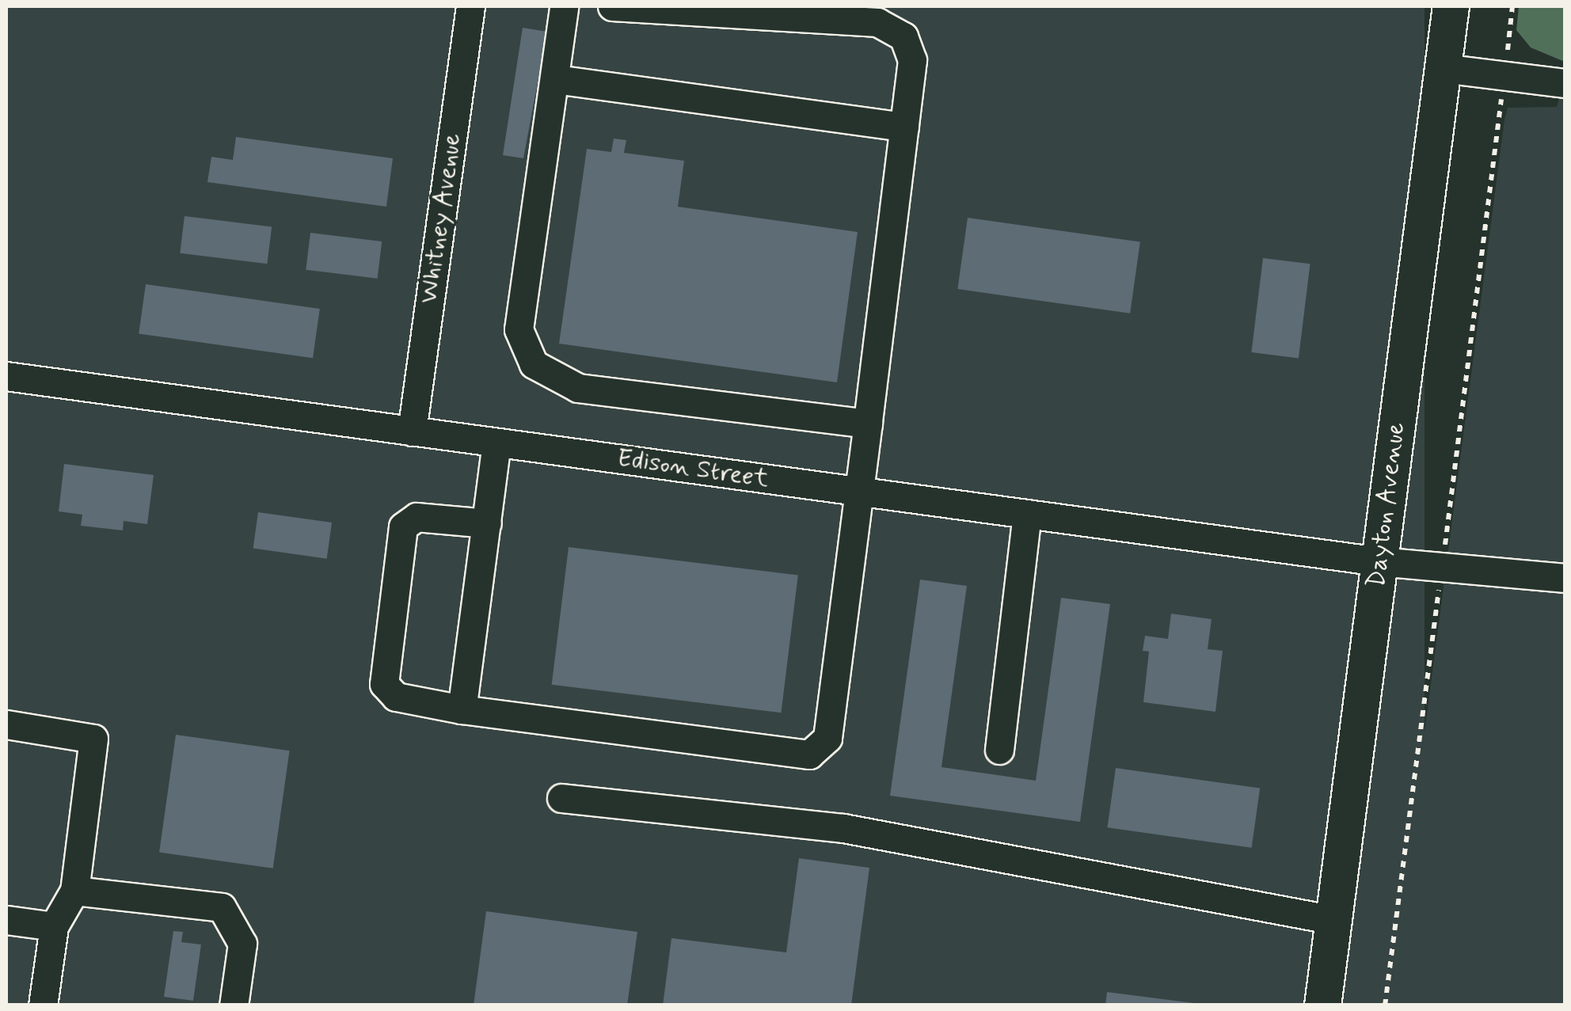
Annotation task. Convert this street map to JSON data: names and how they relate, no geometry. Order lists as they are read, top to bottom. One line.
{"streets":{"main road":["Dayton Avenue"],"street":["Whitney Avenue","Edison Street"]},"crossings":[["Whitney Avenue","Edison Street"],["Edison Street","Dayton Avenue"]]}
